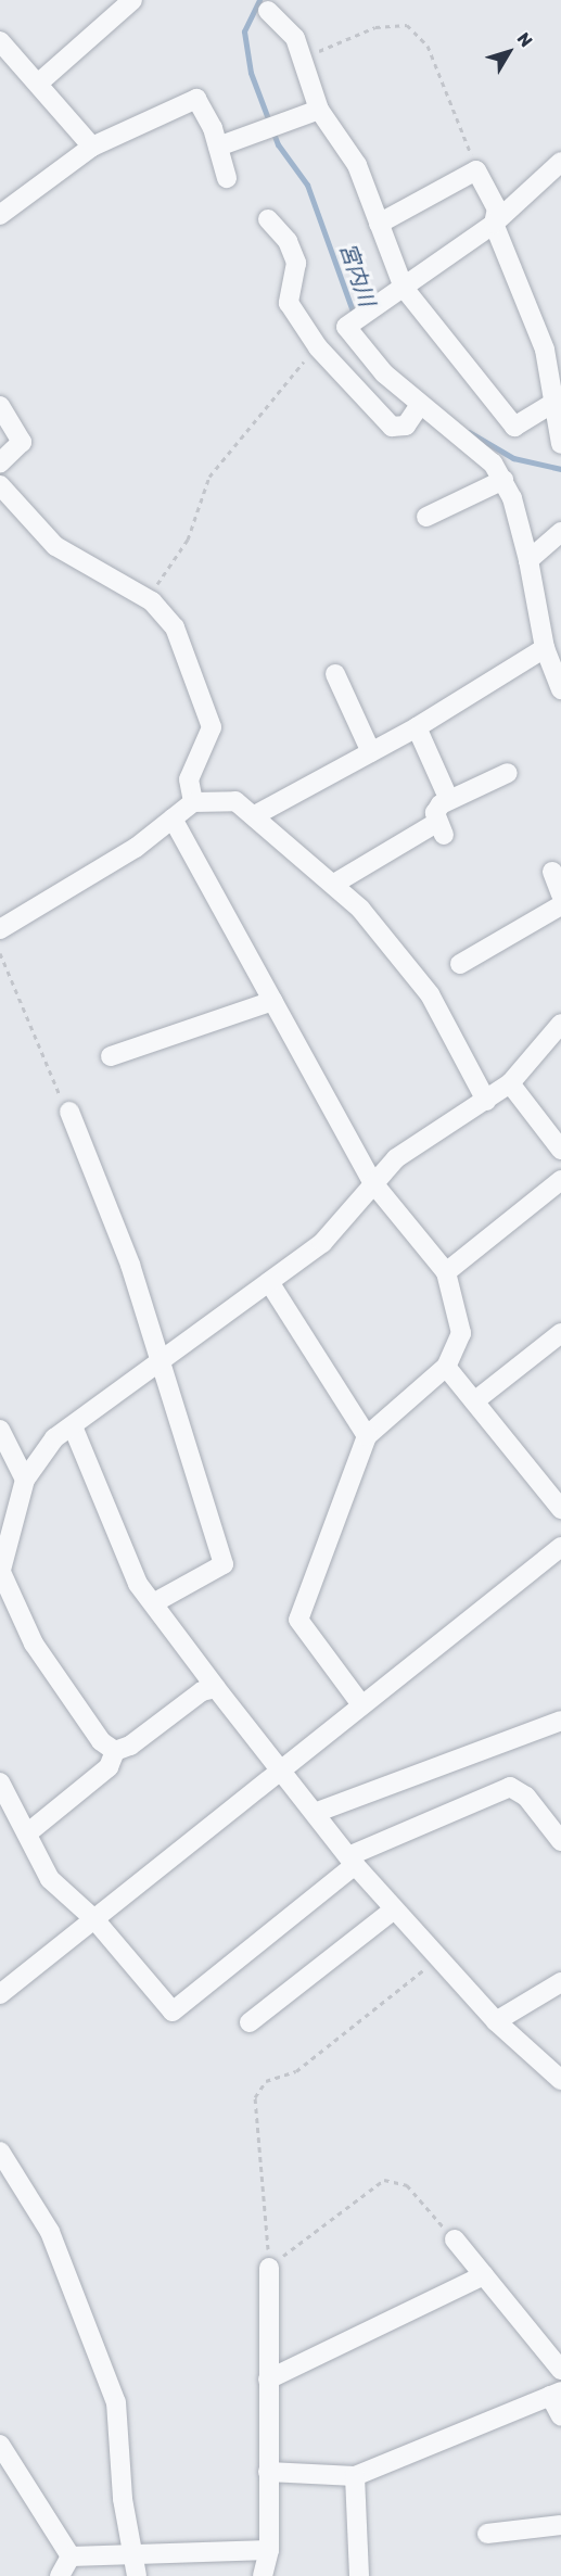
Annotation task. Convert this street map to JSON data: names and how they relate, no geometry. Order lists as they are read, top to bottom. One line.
{"water":["宮内川"],"north":"top right"}
